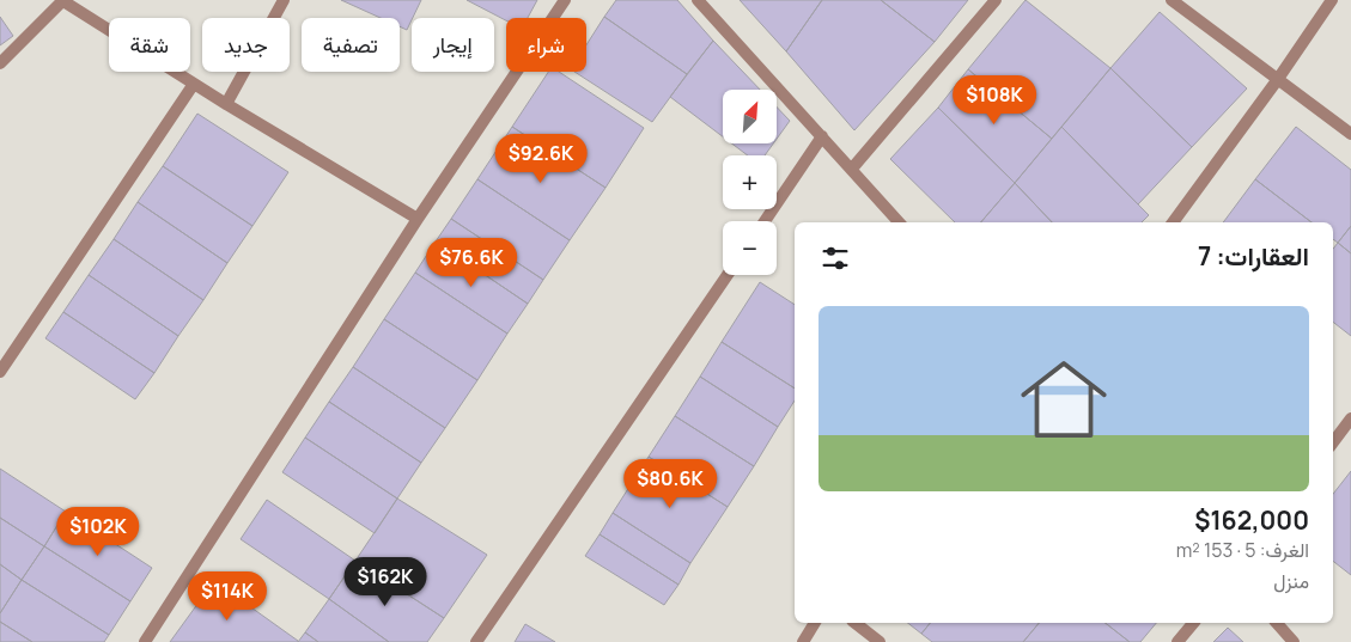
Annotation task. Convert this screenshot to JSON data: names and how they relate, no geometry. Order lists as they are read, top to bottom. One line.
{"north":"top right","page":{"chip":["شراء","إيجار","تصفية","جديد","شقة"],"price":["$108K","$92.6K","$76.6K","$80.6K","$102K","$162K","$114K"],"map_buttons":["+","−"],"heading":"العقارات: 7","list":[{"name":"$162,000","note":"الغرف: 5 · 153 m² · منزل"}]}}
